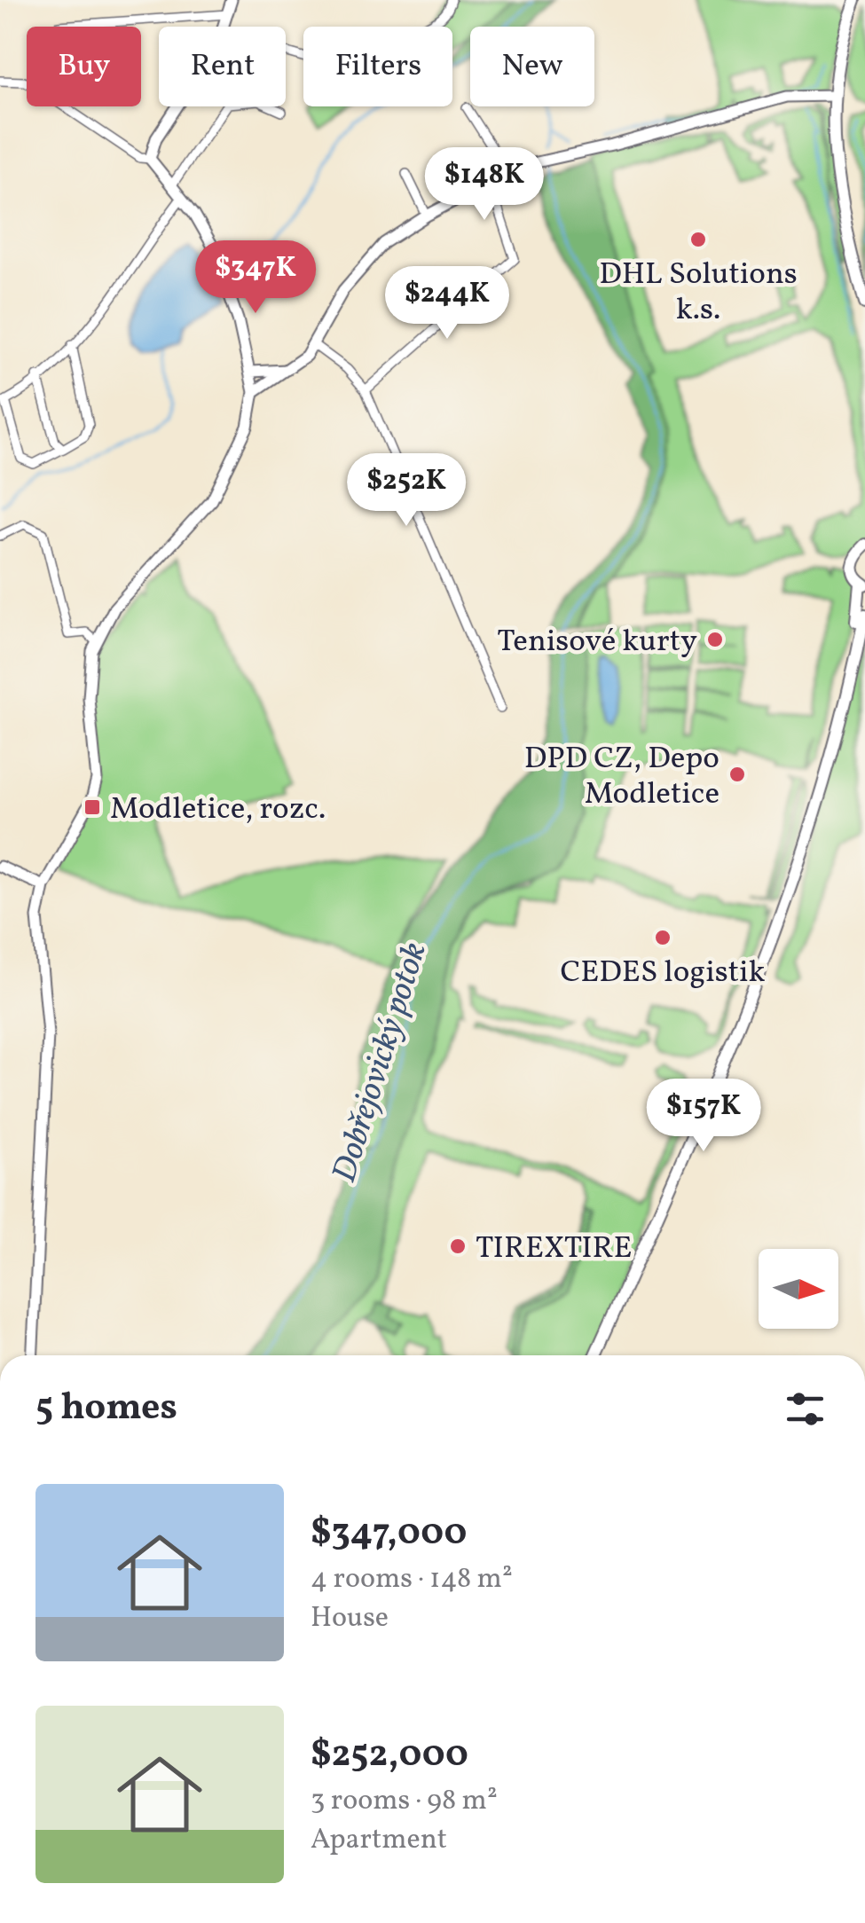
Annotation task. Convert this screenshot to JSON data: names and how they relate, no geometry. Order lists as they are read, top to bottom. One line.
{"water":["Dobřejovický potok"],"places":{"other":["DHL Solutions k.s.","Tenisové kurty","DPD CZ, Depo Modletice","CEDES logistik","TIREXTIRE"],"transit":["Modletice, rozc."]},"north":"right","page":{"chip":["Buy","Rent","Filters","New"],"price":["$148K","$347K","$244K","$252K","$157K"],"heading":"5 homes","list":[{"name":"$347,000","note":"4 rooms · 148 m² · House"},{"name":"$252,000","note":"3 rooms · 98 m² · Apartment"}]}}
